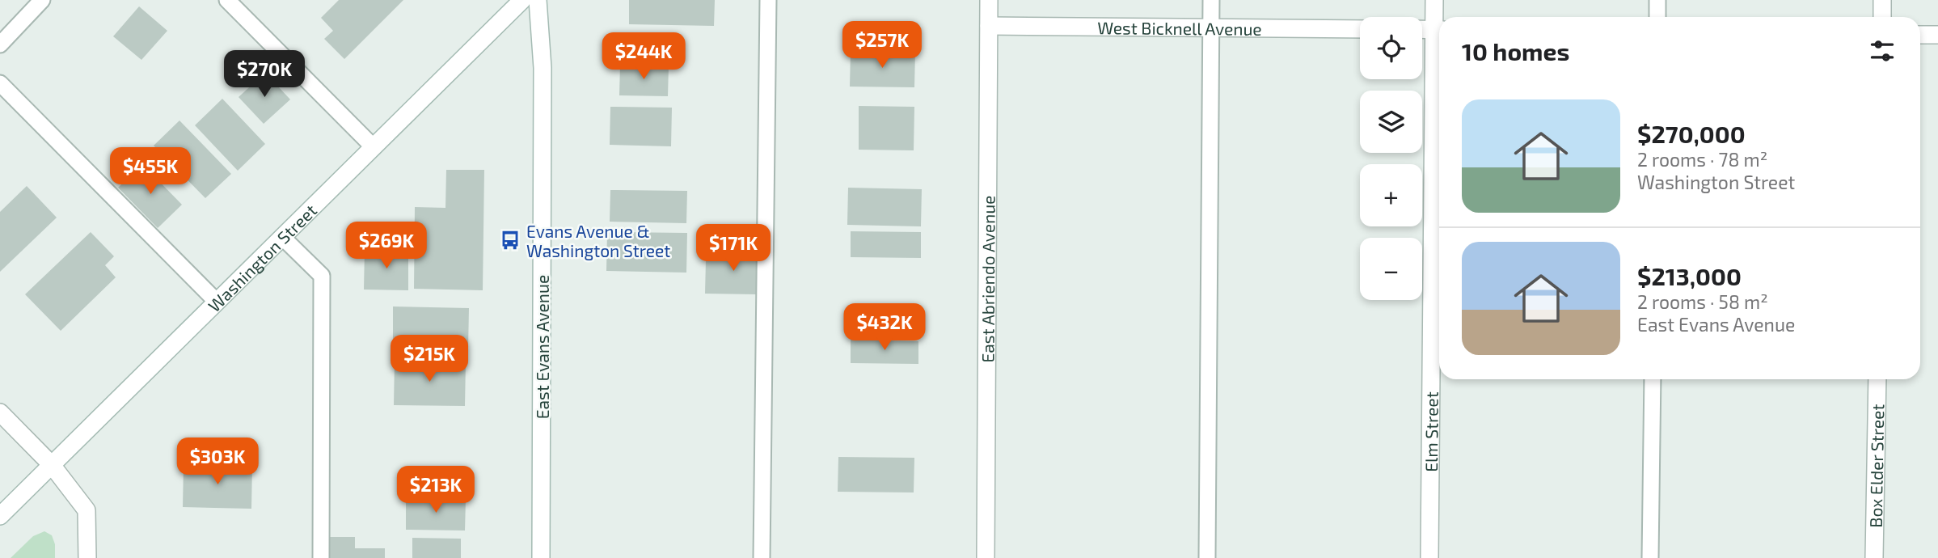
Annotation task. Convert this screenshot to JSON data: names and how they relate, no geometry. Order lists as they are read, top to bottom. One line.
{"streets":{"street":["West Bicknell Avenue","Washington Street","East Abriendo Avenue","East Evans Avenue","Elm Street","Box Elder Street"]},"crossings":[["West Bicknell Avenue","East Abriendo Avenue"]],"places":{"bus stop":["Evans Avenue & Washington Street"]},"page":{"map_buttons":["+","−"],"heading":"10 homes","price":["$257K","$244K","$270K","$455K","$269K","$171K","$432K","$215K","$303K","$213K"],"list":[{"name":"$270,000","note":"2 rooms · 78 m² · Washington Street"},{"name":"$213,000","note":"2 rooms · 58 m² · East Evans Avenue"}]}}
